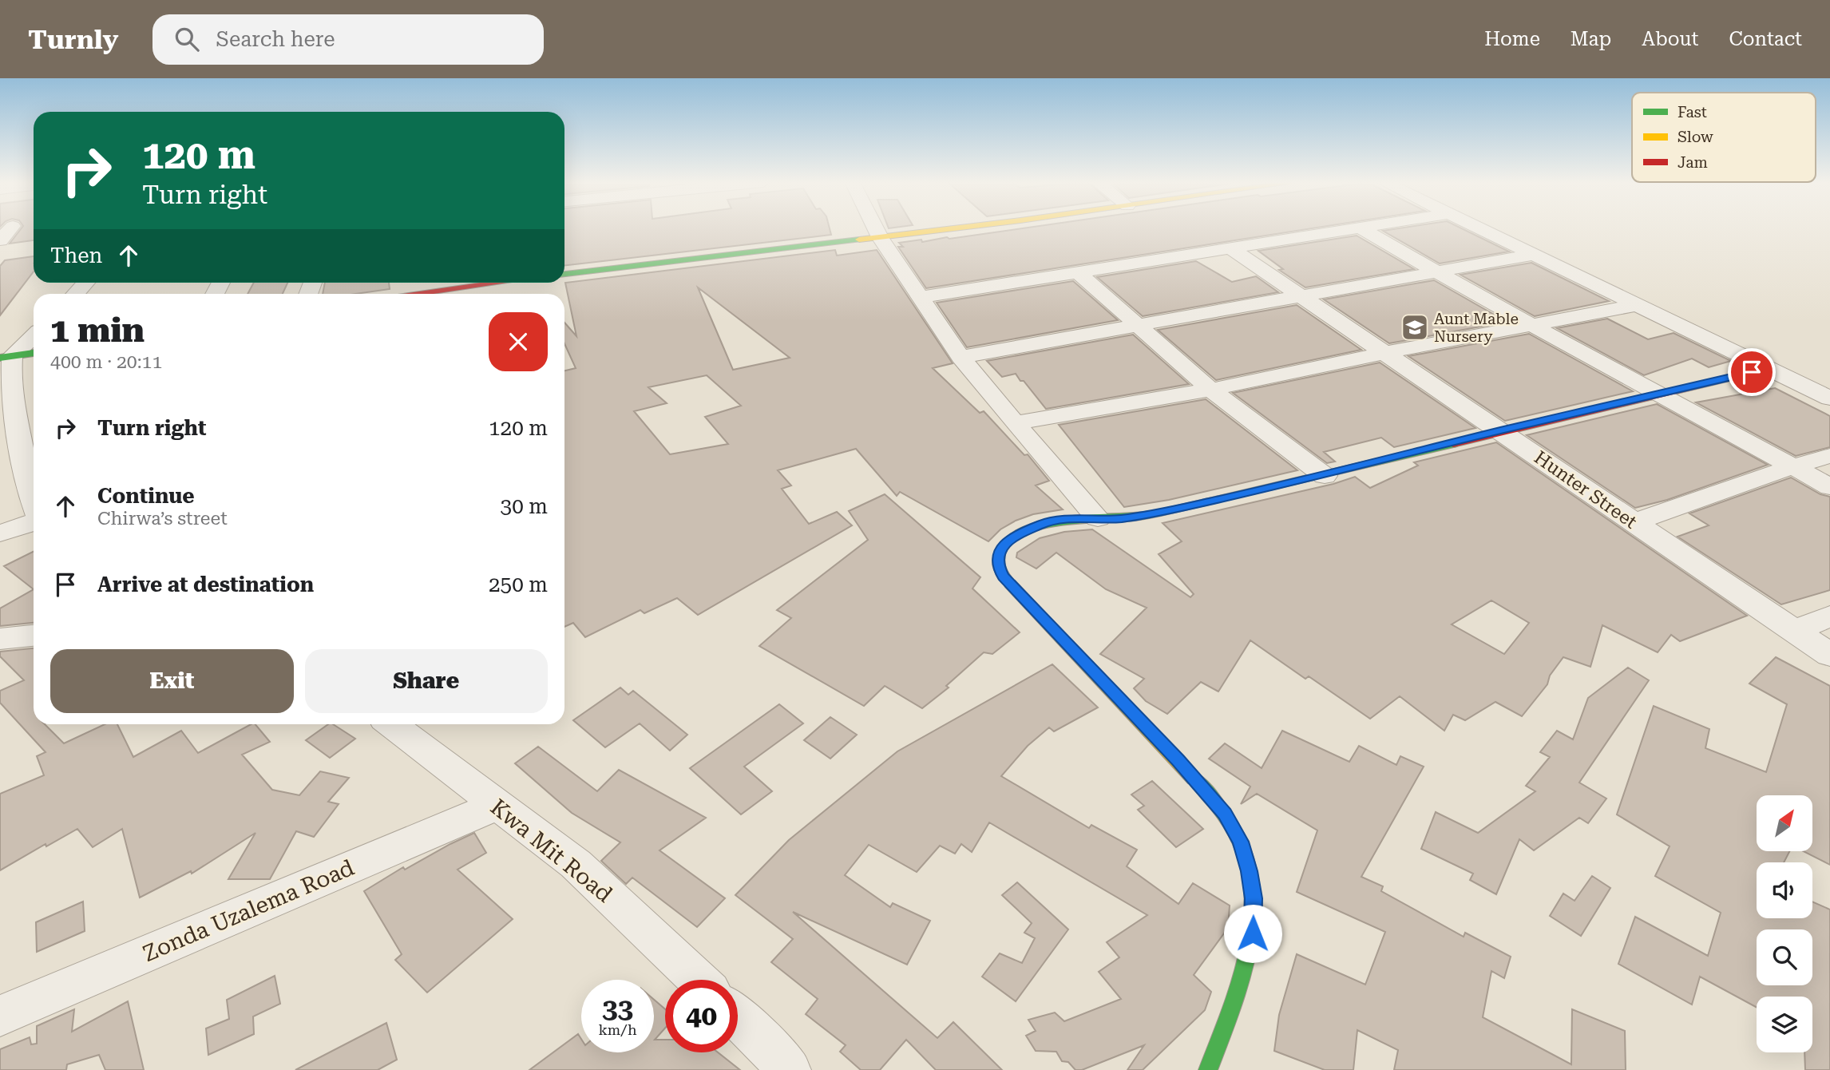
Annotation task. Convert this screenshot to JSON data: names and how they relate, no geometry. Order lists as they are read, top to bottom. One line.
{"streets":{"street":["Hunter Street","Kwa Mit Road","Zonda Uzalema Road"]},"crossings":[["Kwa Mit Road","Zonda Uzalema Road"]],"places":{"school or university":["Aunt Mable Nursery"]},"legend":["Fast","Slow","Jam"],"north":"top right","page":{"header":"Turnly","search":"Search here","nav":["Home","Map","About","Contact"],"turn":["120 m","Turn right"],"then":"Then","heading":["1 min","400 m · 20:11"],"list":[{"name":"Turn right","value":"120 m"},{"name":"Continue","note":"Chirwa’s street","value":"30 m"},{"name":"Arrive at destination","value":"250 m"}],"buttons":["Exit","Share"],"speed":"33 km/h","limit":"40"}}
